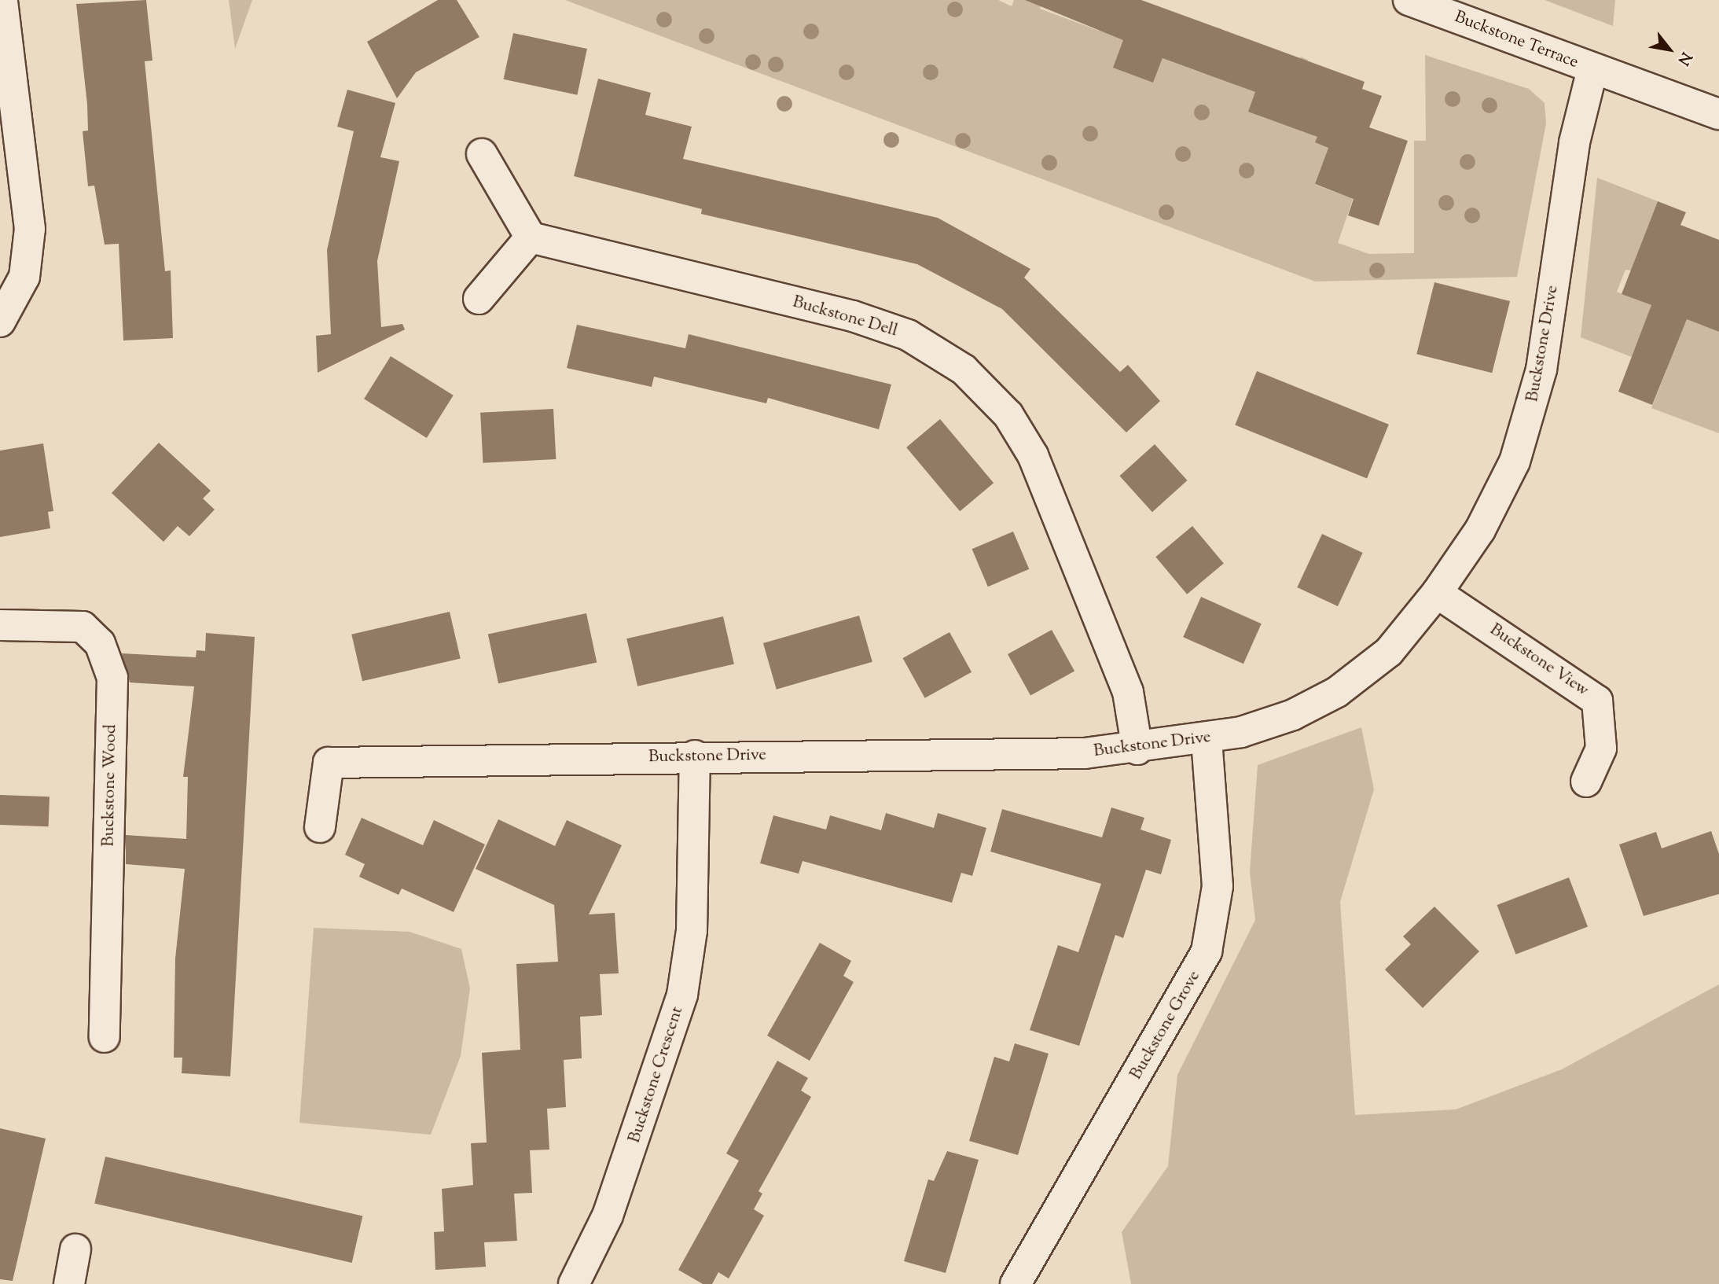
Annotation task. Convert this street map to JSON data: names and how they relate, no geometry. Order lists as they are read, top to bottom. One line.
{"streets":{"street":["Buckstone Terrace","Buckstone Dell","Buckstone Drive","Buckstone View","Buckstone Wood","Buckstone Grove","Buckstone Crescent"]},"crossings":[["Buckstone Terrace","Buckstone Drive"],["Buckstone Dell","Buckstone Drive"],["Buckstone Drive","Buckstone View"],["Buckstone Drive","Buckstone Grove"],["Buckstone Drive","Buckstone Crescent"]],"north":"bottom right"}
